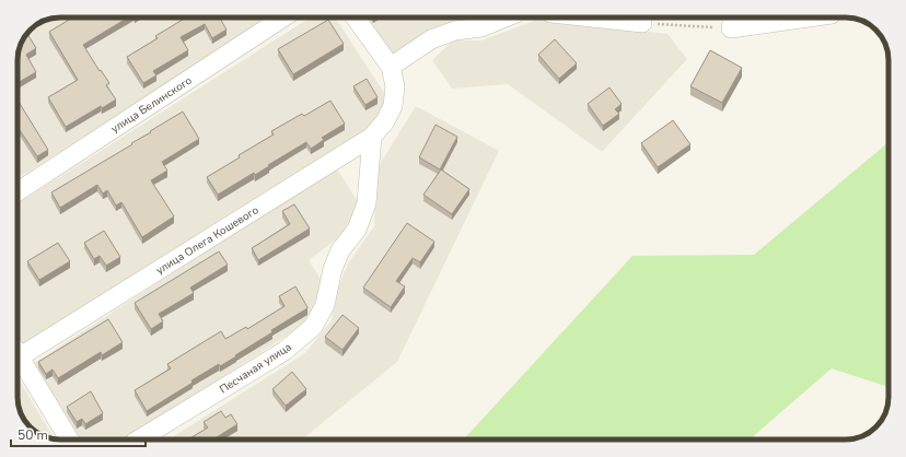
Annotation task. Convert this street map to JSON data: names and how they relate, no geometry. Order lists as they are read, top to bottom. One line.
{"streets":{"street":["улица Белинского","улица Олега Кошевого","Песчаная улица"]},"crossings":[["улица Олега Кошевого","Песчаная улица"]],"scale_bar":"50 m"}
